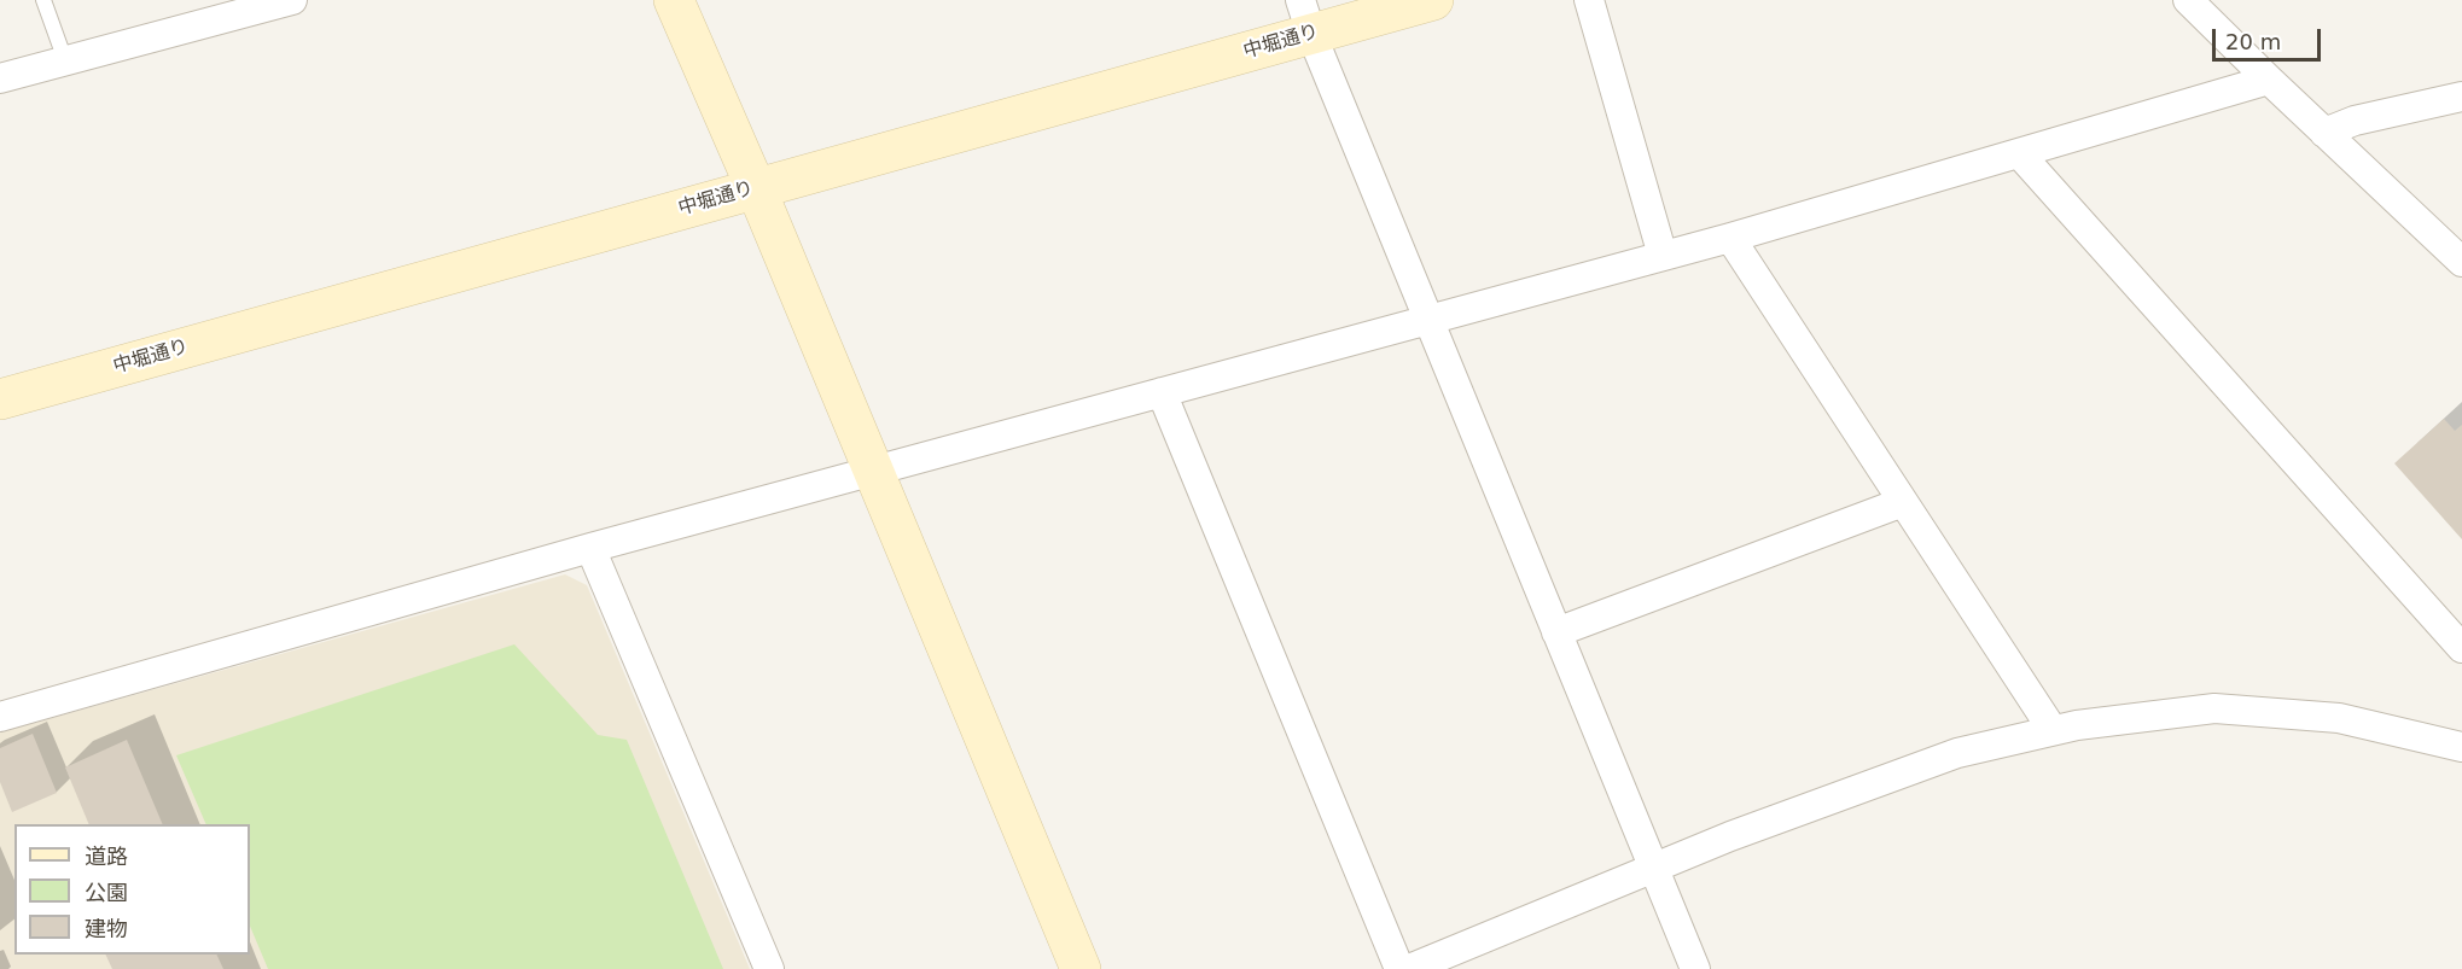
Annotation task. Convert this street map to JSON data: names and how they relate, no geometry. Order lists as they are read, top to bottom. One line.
{"streets":{"street":["中堀通り"]},"legend":["道路","公園","建物"],"scale_bar":"20 m"}
